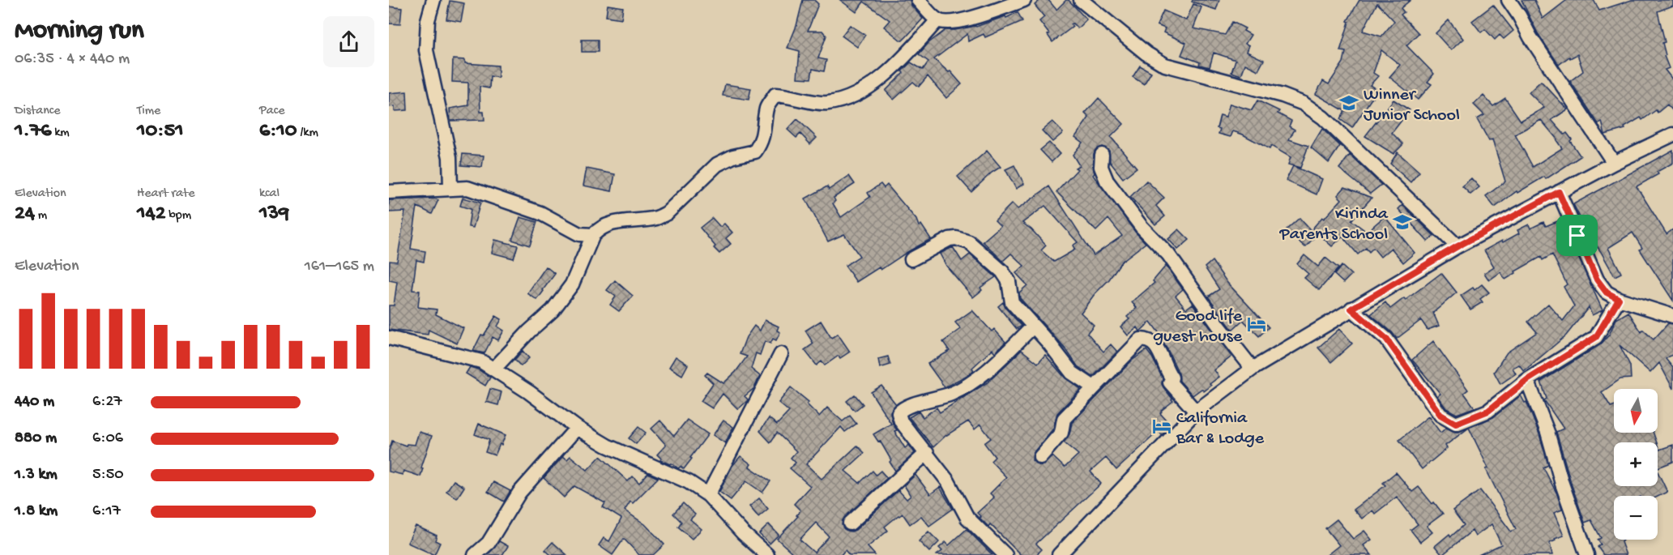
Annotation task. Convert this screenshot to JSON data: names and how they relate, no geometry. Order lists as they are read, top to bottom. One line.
{"places":{"school or university":["Winner Junior School","Kirinda Parents School"],"hotel":["Good life guest house","California Bar & Lodge"]},"north":"bottom","page":{"heading":["Morning run","06:35 · 4 × 440 m"],"stats":[["Distance","1.76 km"],["Time","10:51"],["Pace","6:10 /km"],["Elevation","24 m"],["Heart rate","142 bpm"],["kcal","139"]],"chart":["Elevation","161–165 m"],"list":[{"name":"440 m","note":"6:27"},{"name":"880 m","note":"6:06"},{"name":"1.3 km","note":"5:50"},{"name":"1.8 km","note":"6:17"}],"map_buttons":["+","−"]}}
